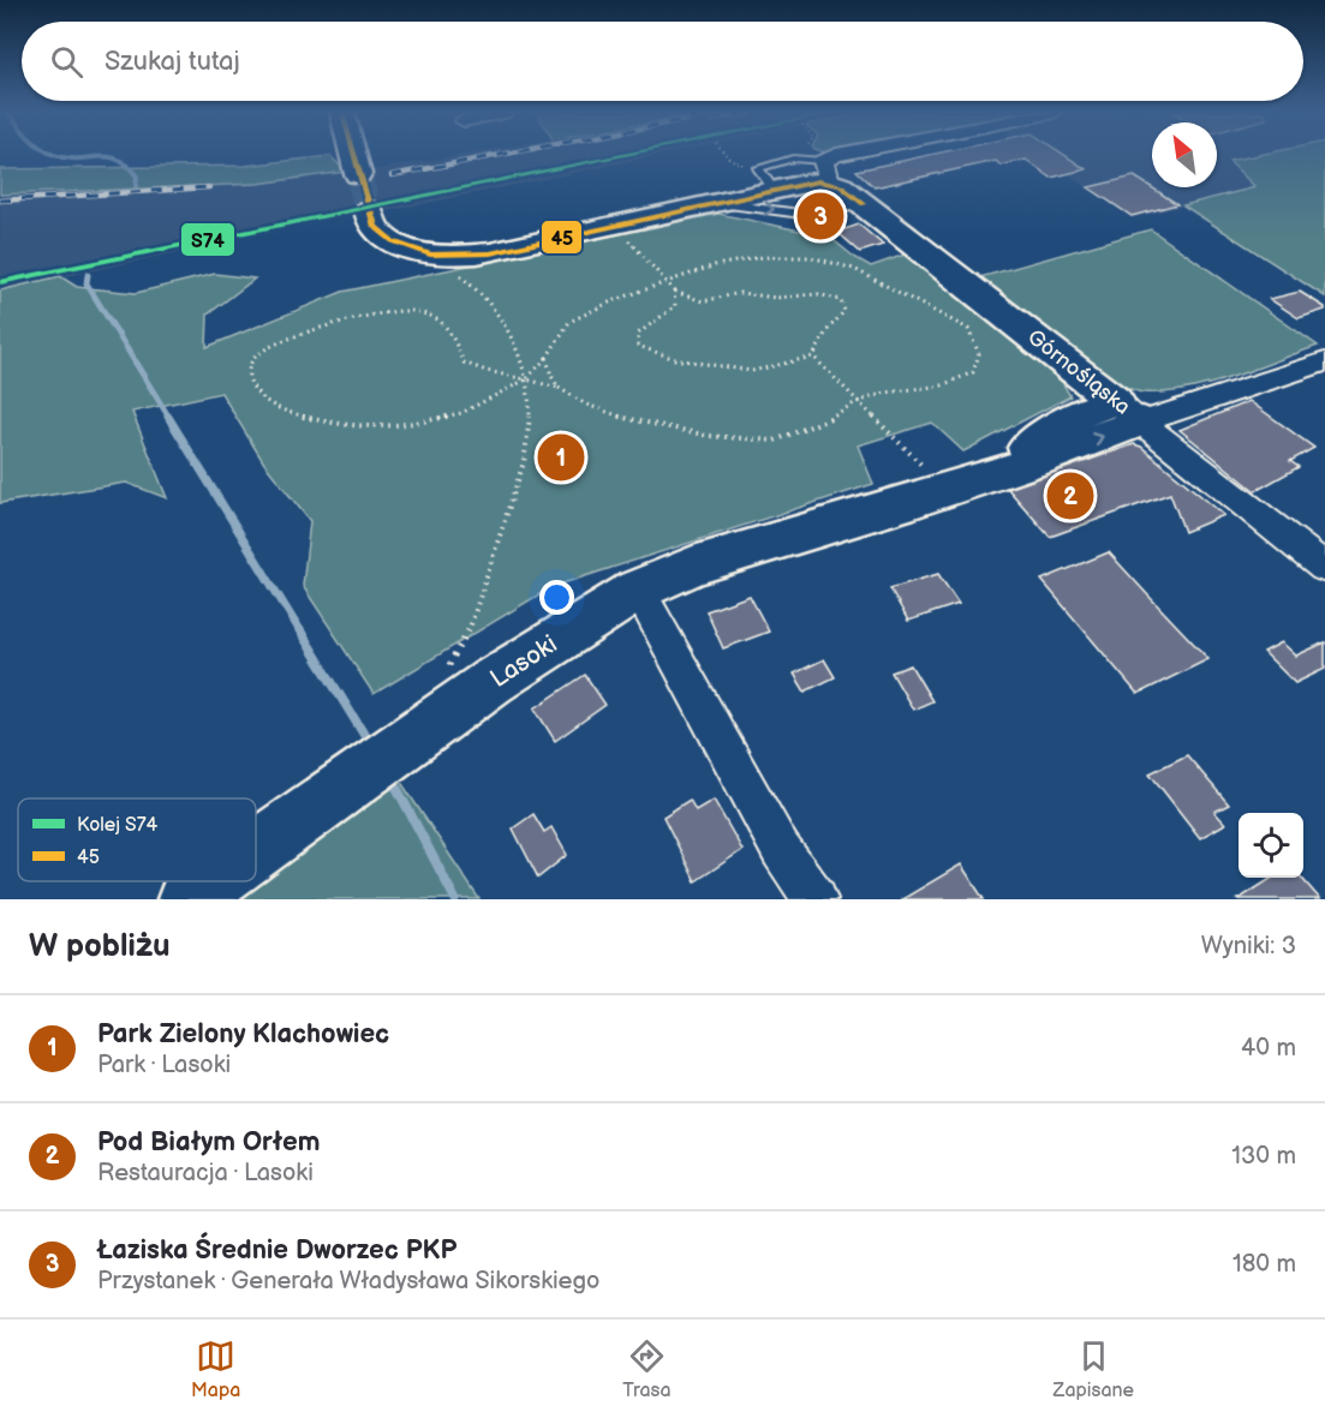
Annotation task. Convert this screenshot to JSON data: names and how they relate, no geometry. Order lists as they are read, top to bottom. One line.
{"streets":{"street":["Górnośląska","Lasoki"]},"crossings":[["Górnośląska","Lasoki"]],"lines":["rail line S74","transit line 45"],"legend":["Kolej S74","45"],"north":"top left","page":{"search":"Szukaj tutaj","pins":["3","1","2"],"heading":["W pobliżu","Wyniki: 3"],"list":[{"mark":"1","name":"Park Zielony Klachowiec","note":"Park · Lasoki","value":"40 m"},{"mark":"2","name":"Pod Białym Orłem","note":"Restauracja · Lasoki","value":"130 m"},{"mark":"3","name":"Łaziska Średnie Dworzec PKP","note":"Przystanek · Generała Władysława Sikorskiego","value":"180 m"}],"nav":["Mapa","Trasa","Zapisane"]}}
